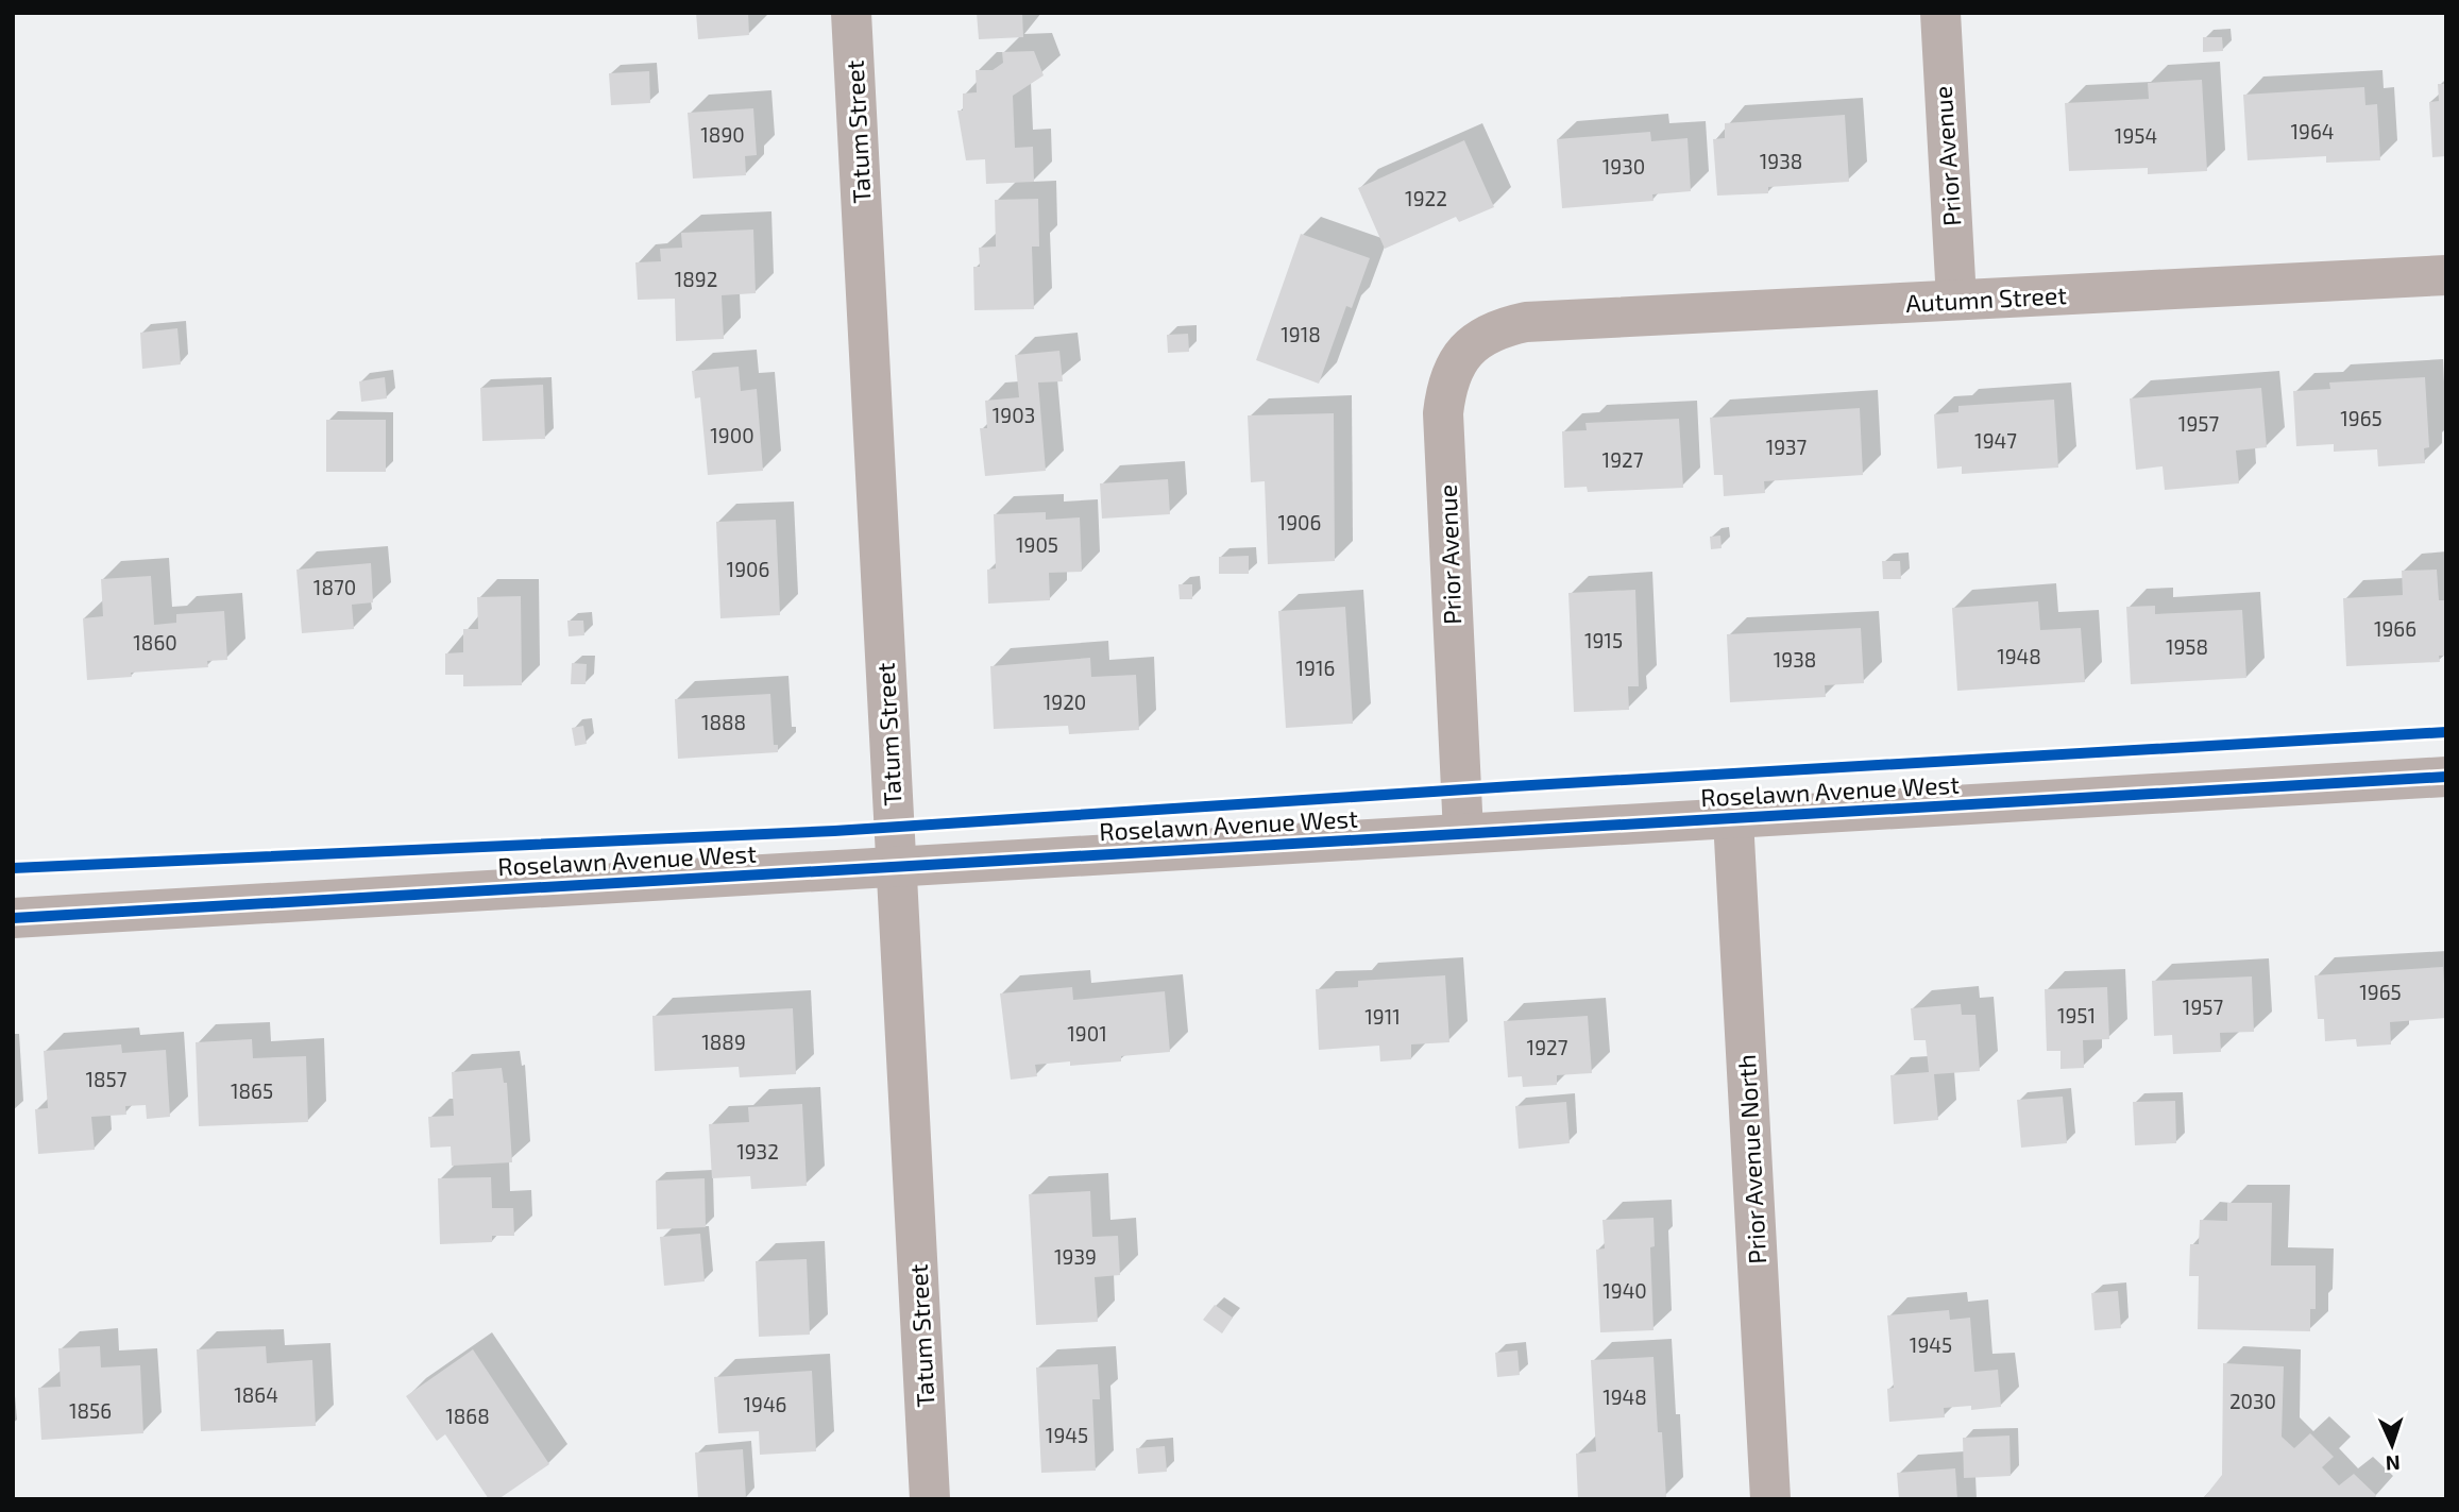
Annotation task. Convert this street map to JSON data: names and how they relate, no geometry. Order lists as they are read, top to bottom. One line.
{"streets":{"street":["Tatum Street","Prior Avenue","Autumn Street","Roselawn Avenue West","Prior Avenue North"]},"crossings":[["Tatum Street","Roselawn Avenue West"],["Prior Avenue","Autumn Street"],["Prior Avenue","Roselawn Avenue West"],["Roselawn Avenue West","Prior Avenue North"]],"house_numbers":["1964","1890","1954","1938","1930","1922","1892","1918","1903","1965","1957","1900","1947","1937","1927","1906","1905","1906","1870","1966","1915","1860","1958","1948","1938","1916","1920","1888","1965","1957","1951","1911","1901","1889","1927","1857","1865","1932","1939","1940","1945","1864","1948","2030","1946","1856","1868","1945"],"north":"bottom"}
